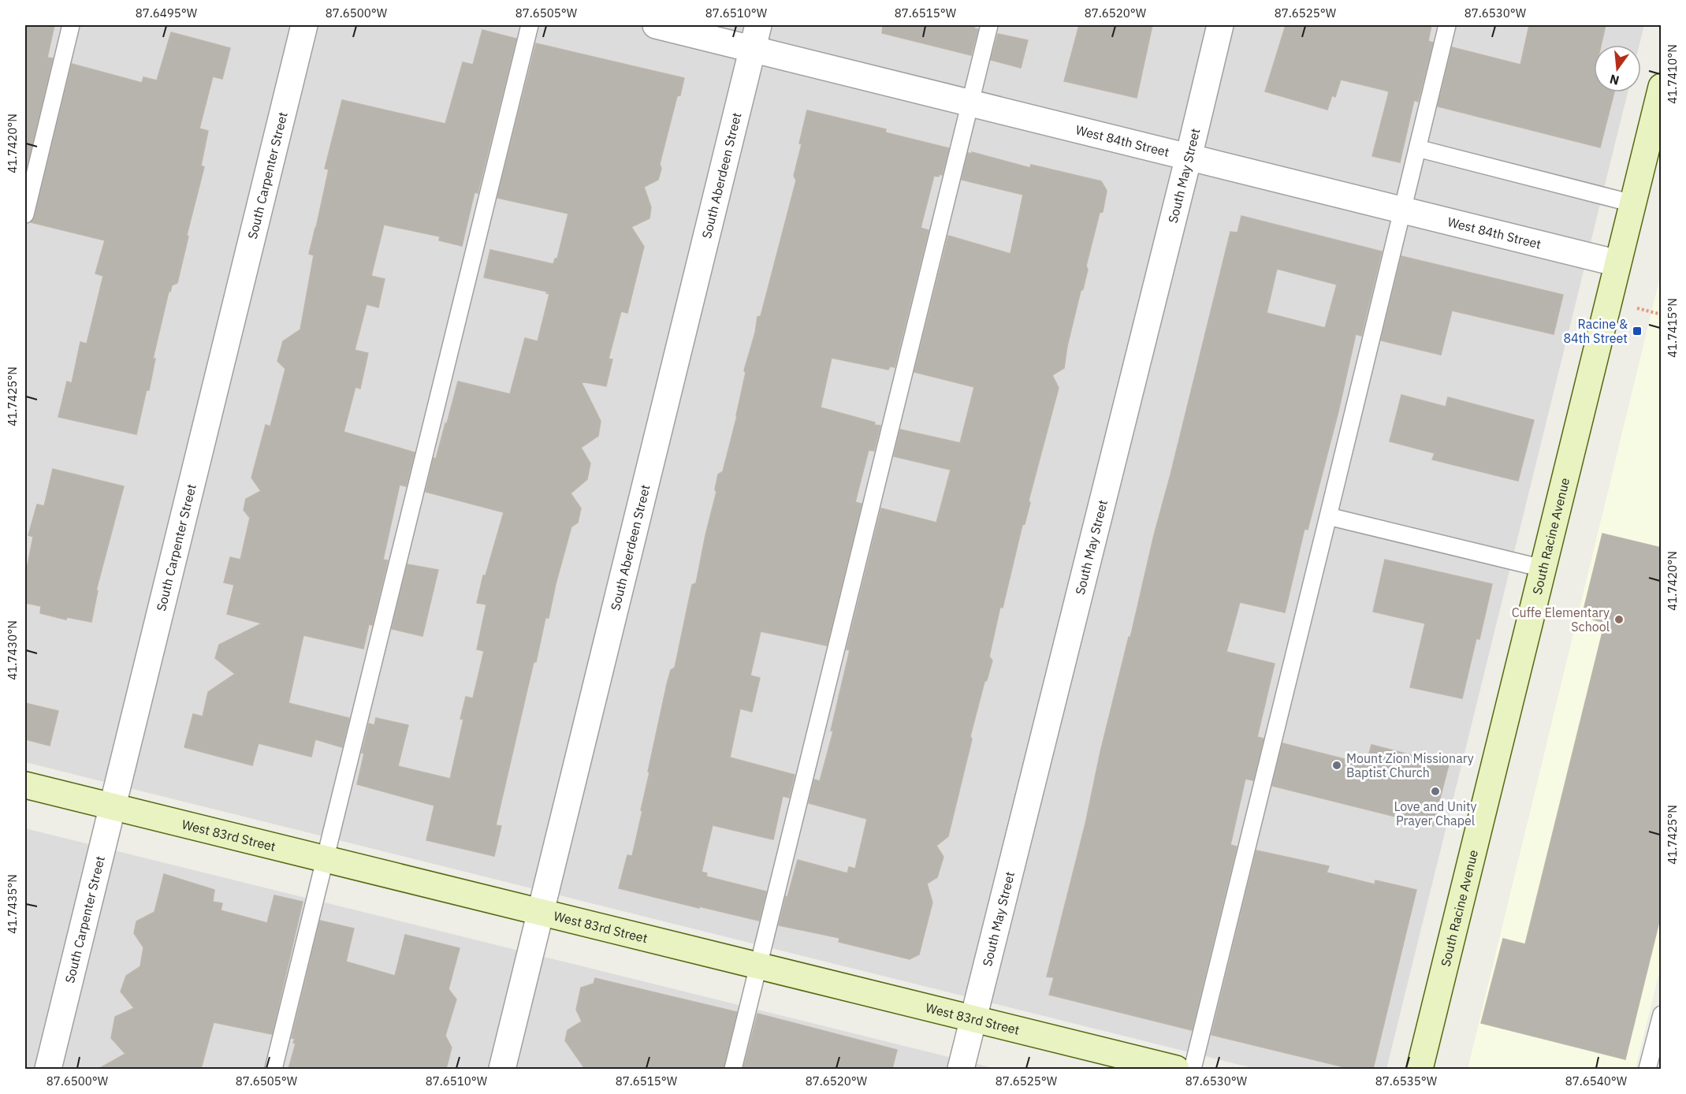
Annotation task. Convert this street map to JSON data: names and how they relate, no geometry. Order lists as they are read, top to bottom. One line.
{"streets":{"street":["West 84th Street","South Carpenter Street","South Aberdeen Street","South May Street","South Racine Avenue","West 83rd Street"]},"crossings":[["West 84th Street","South Aberdeen Street"],["West 84th Street","South May Street"],["West 84th Street","South Racine Avenue"],["South Carpenter Street","West 83rd Street"],["South Aberdeen Street","West 83rd Street"],["South May Street","West 83rd Street"]],"places":{"transit":["Racine & 84th Street"],"other":["Cuffe Elementary School","Mount Zion Missionary Baptist Church","Love and Unity Prayer Chapel"]},"north":"bottom","coordinates":["87.6495°W","87.6500°W","87.6505°W","87.6510°W","87.6515°W","87.6520°W","87.6525°W","87.6530°W","41.7410°N","41.7420°N","41.7415°N","41.7425°N","41.7430°N","41.7435°N","87.6535°W","87.6540°W"]}
